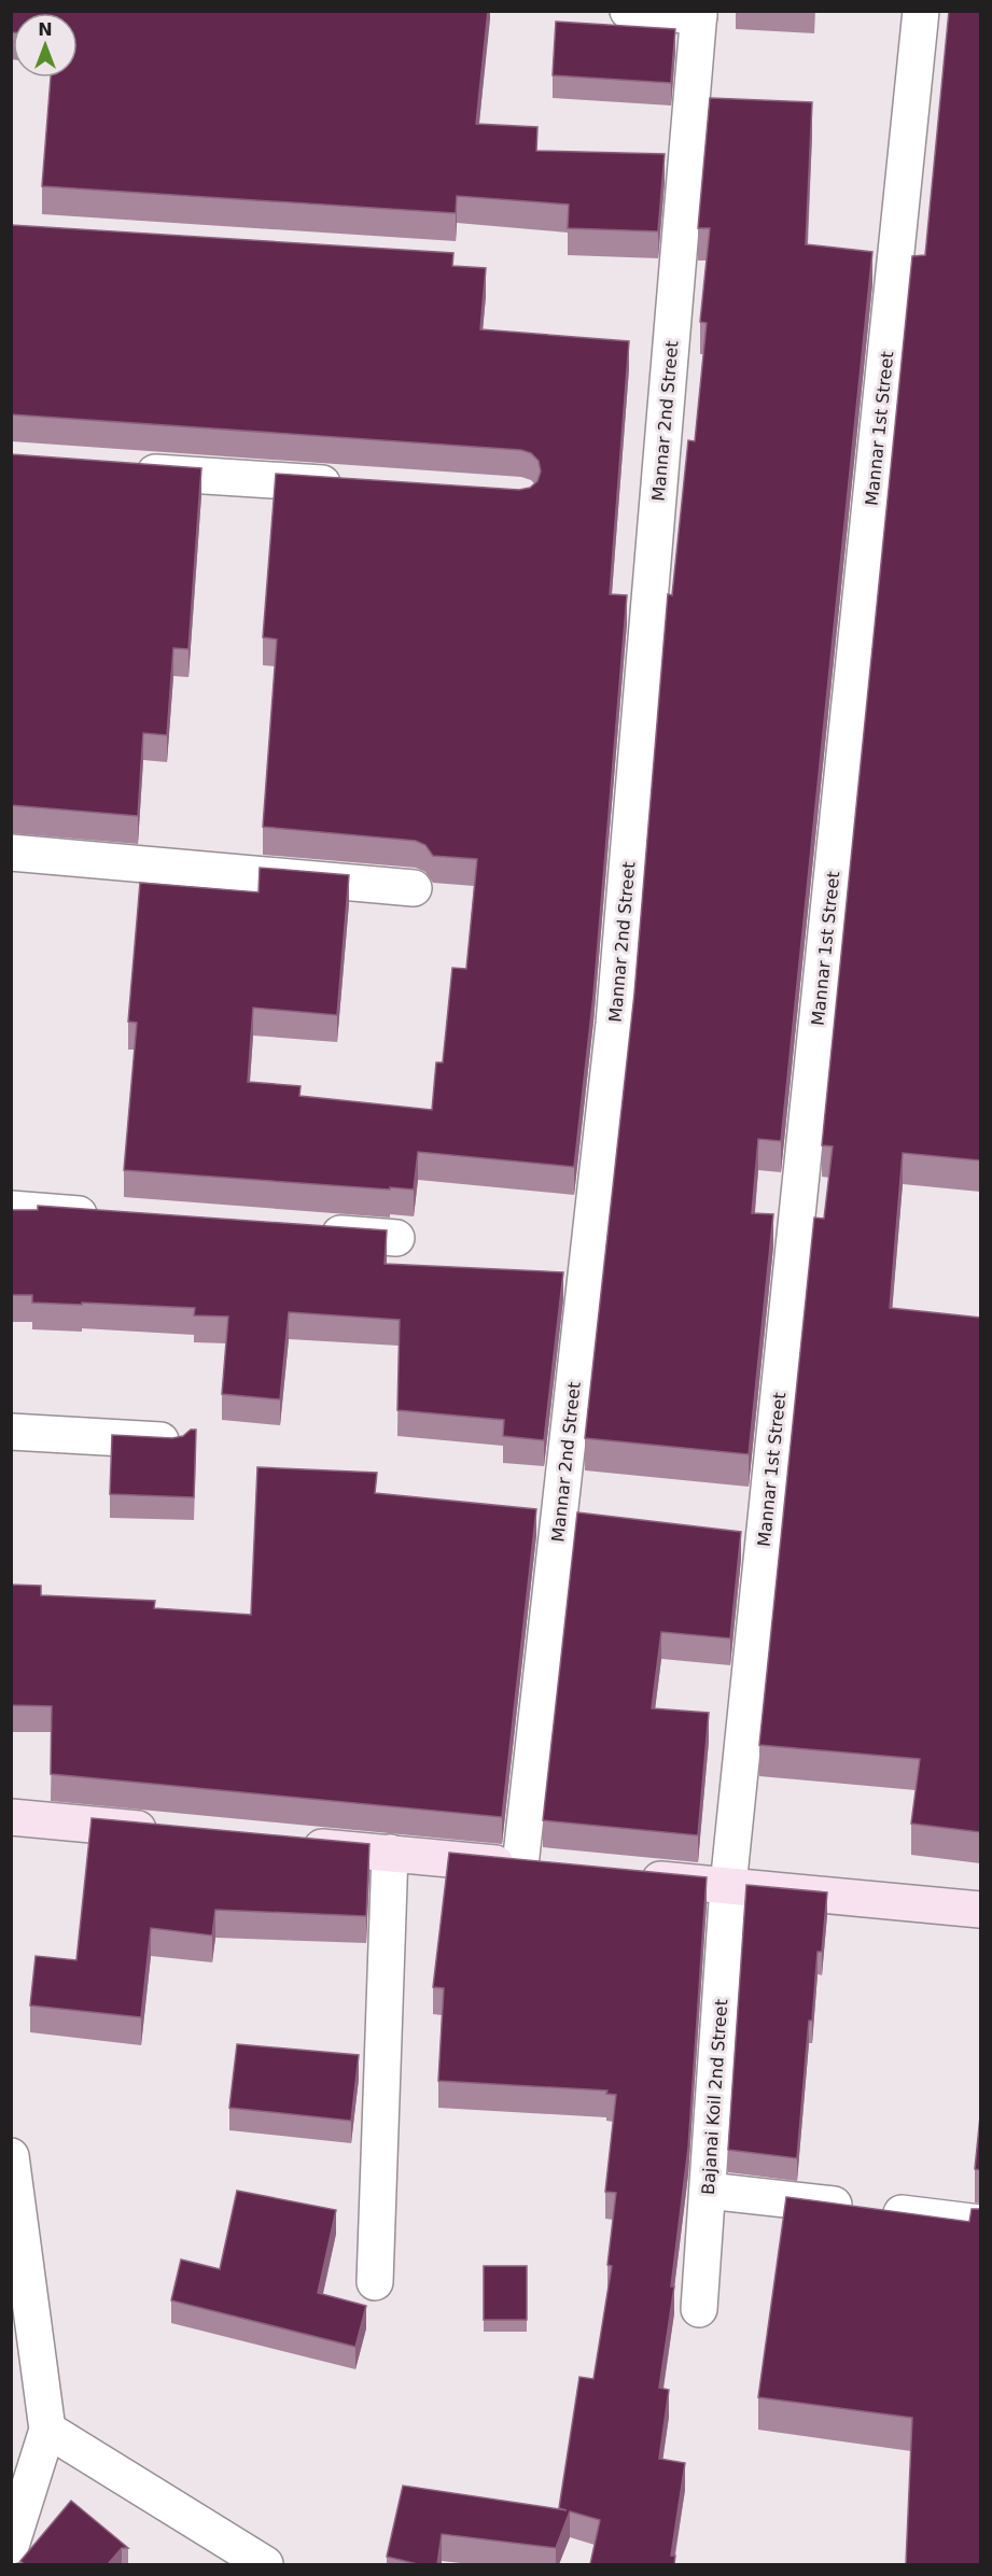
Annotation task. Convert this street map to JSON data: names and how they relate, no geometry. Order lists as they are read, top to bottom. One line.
{"streets":{"street":["Mannar 2nd Street","Mannar 1st Street","Bajanai Koil 2nd Street"]},"crossings":[["Mannar 1st Street","Bajanai Koil 2nd Street"]],"north":"top"}
